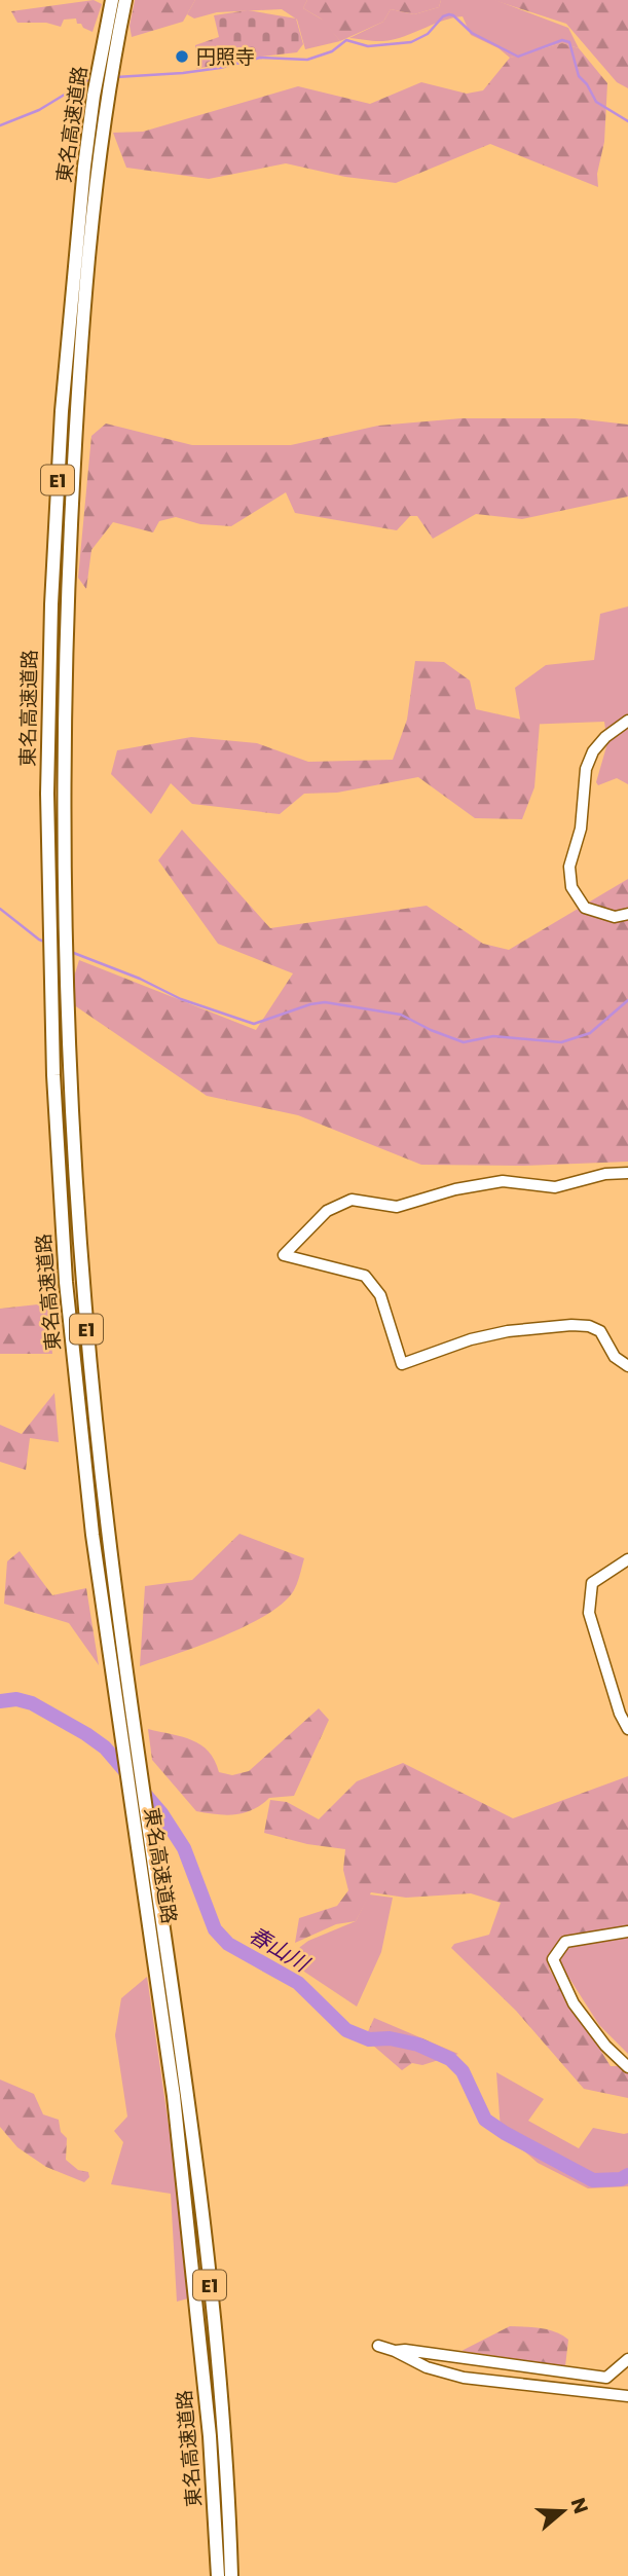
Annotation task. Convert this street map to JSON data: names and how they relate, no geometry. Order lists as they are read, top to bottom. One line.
{"streets":{"highway":["東名高速道路","E1"]},"water":["春山川"],"places":["円照寺"],"north":"right"}
